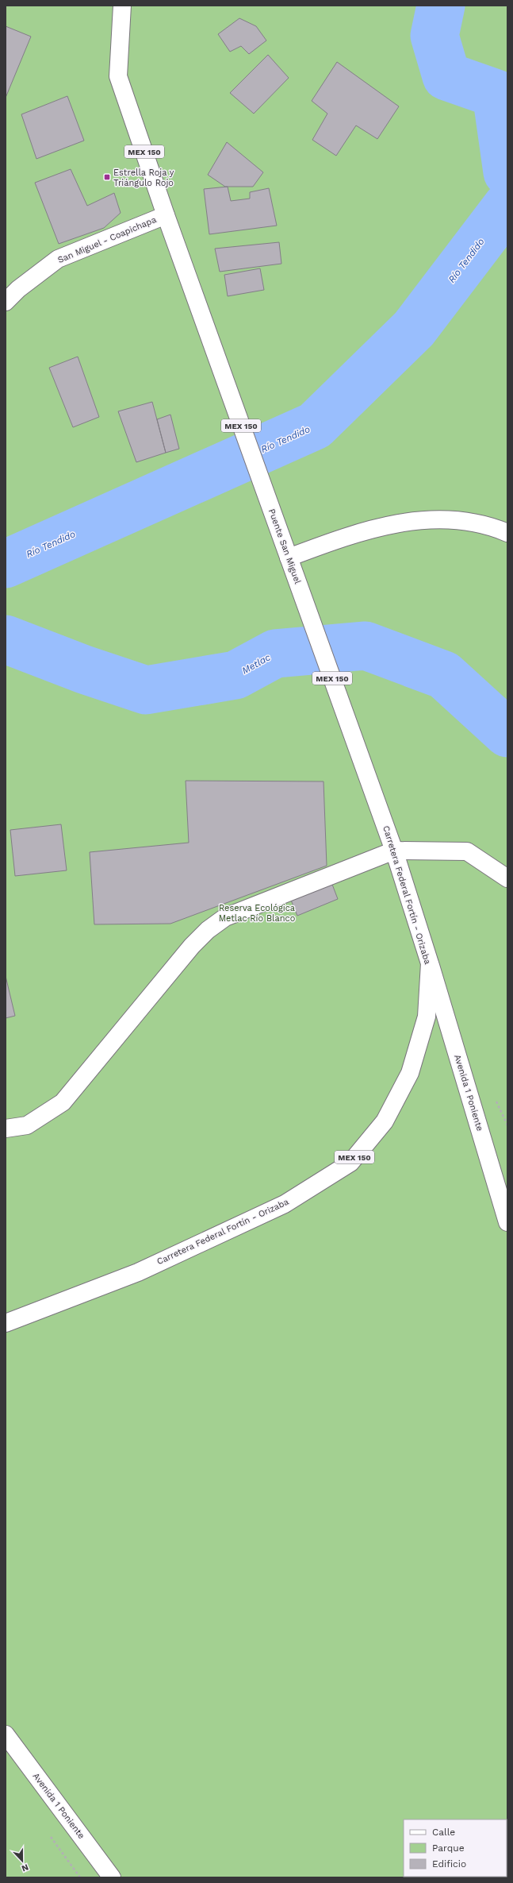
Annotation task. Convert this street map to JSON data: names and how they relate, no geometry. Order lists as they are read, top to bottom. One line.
{"streets":{"main road":["MEX 150","San Miguel - Coapichapa","Puente San Miguel","Carretera Federal Fortín - Orizaba","Avenida 1 Poniente"]},"crossings":[["MEX 150","San Miguel - Coapichapa"],["MEX 150","Puente San Miguel"],["San Miguel - Coapichapa","Puente San Miguel"],["Puente San Miguel","Carretera Federal Fortín - Orizaba"],["Carretera Federal Fortín - Orizaba","Avenida 1 Poniente"]],"water":["Río Tendido","Metlac"],"parks":["Reserva Ecológica Metlac Río Blanco"],"places":{"transit":["Estrella Roja y Triángulo Rojo"]},"legend":["Calle","Parque","Edificio"],"north":"bottom"}
